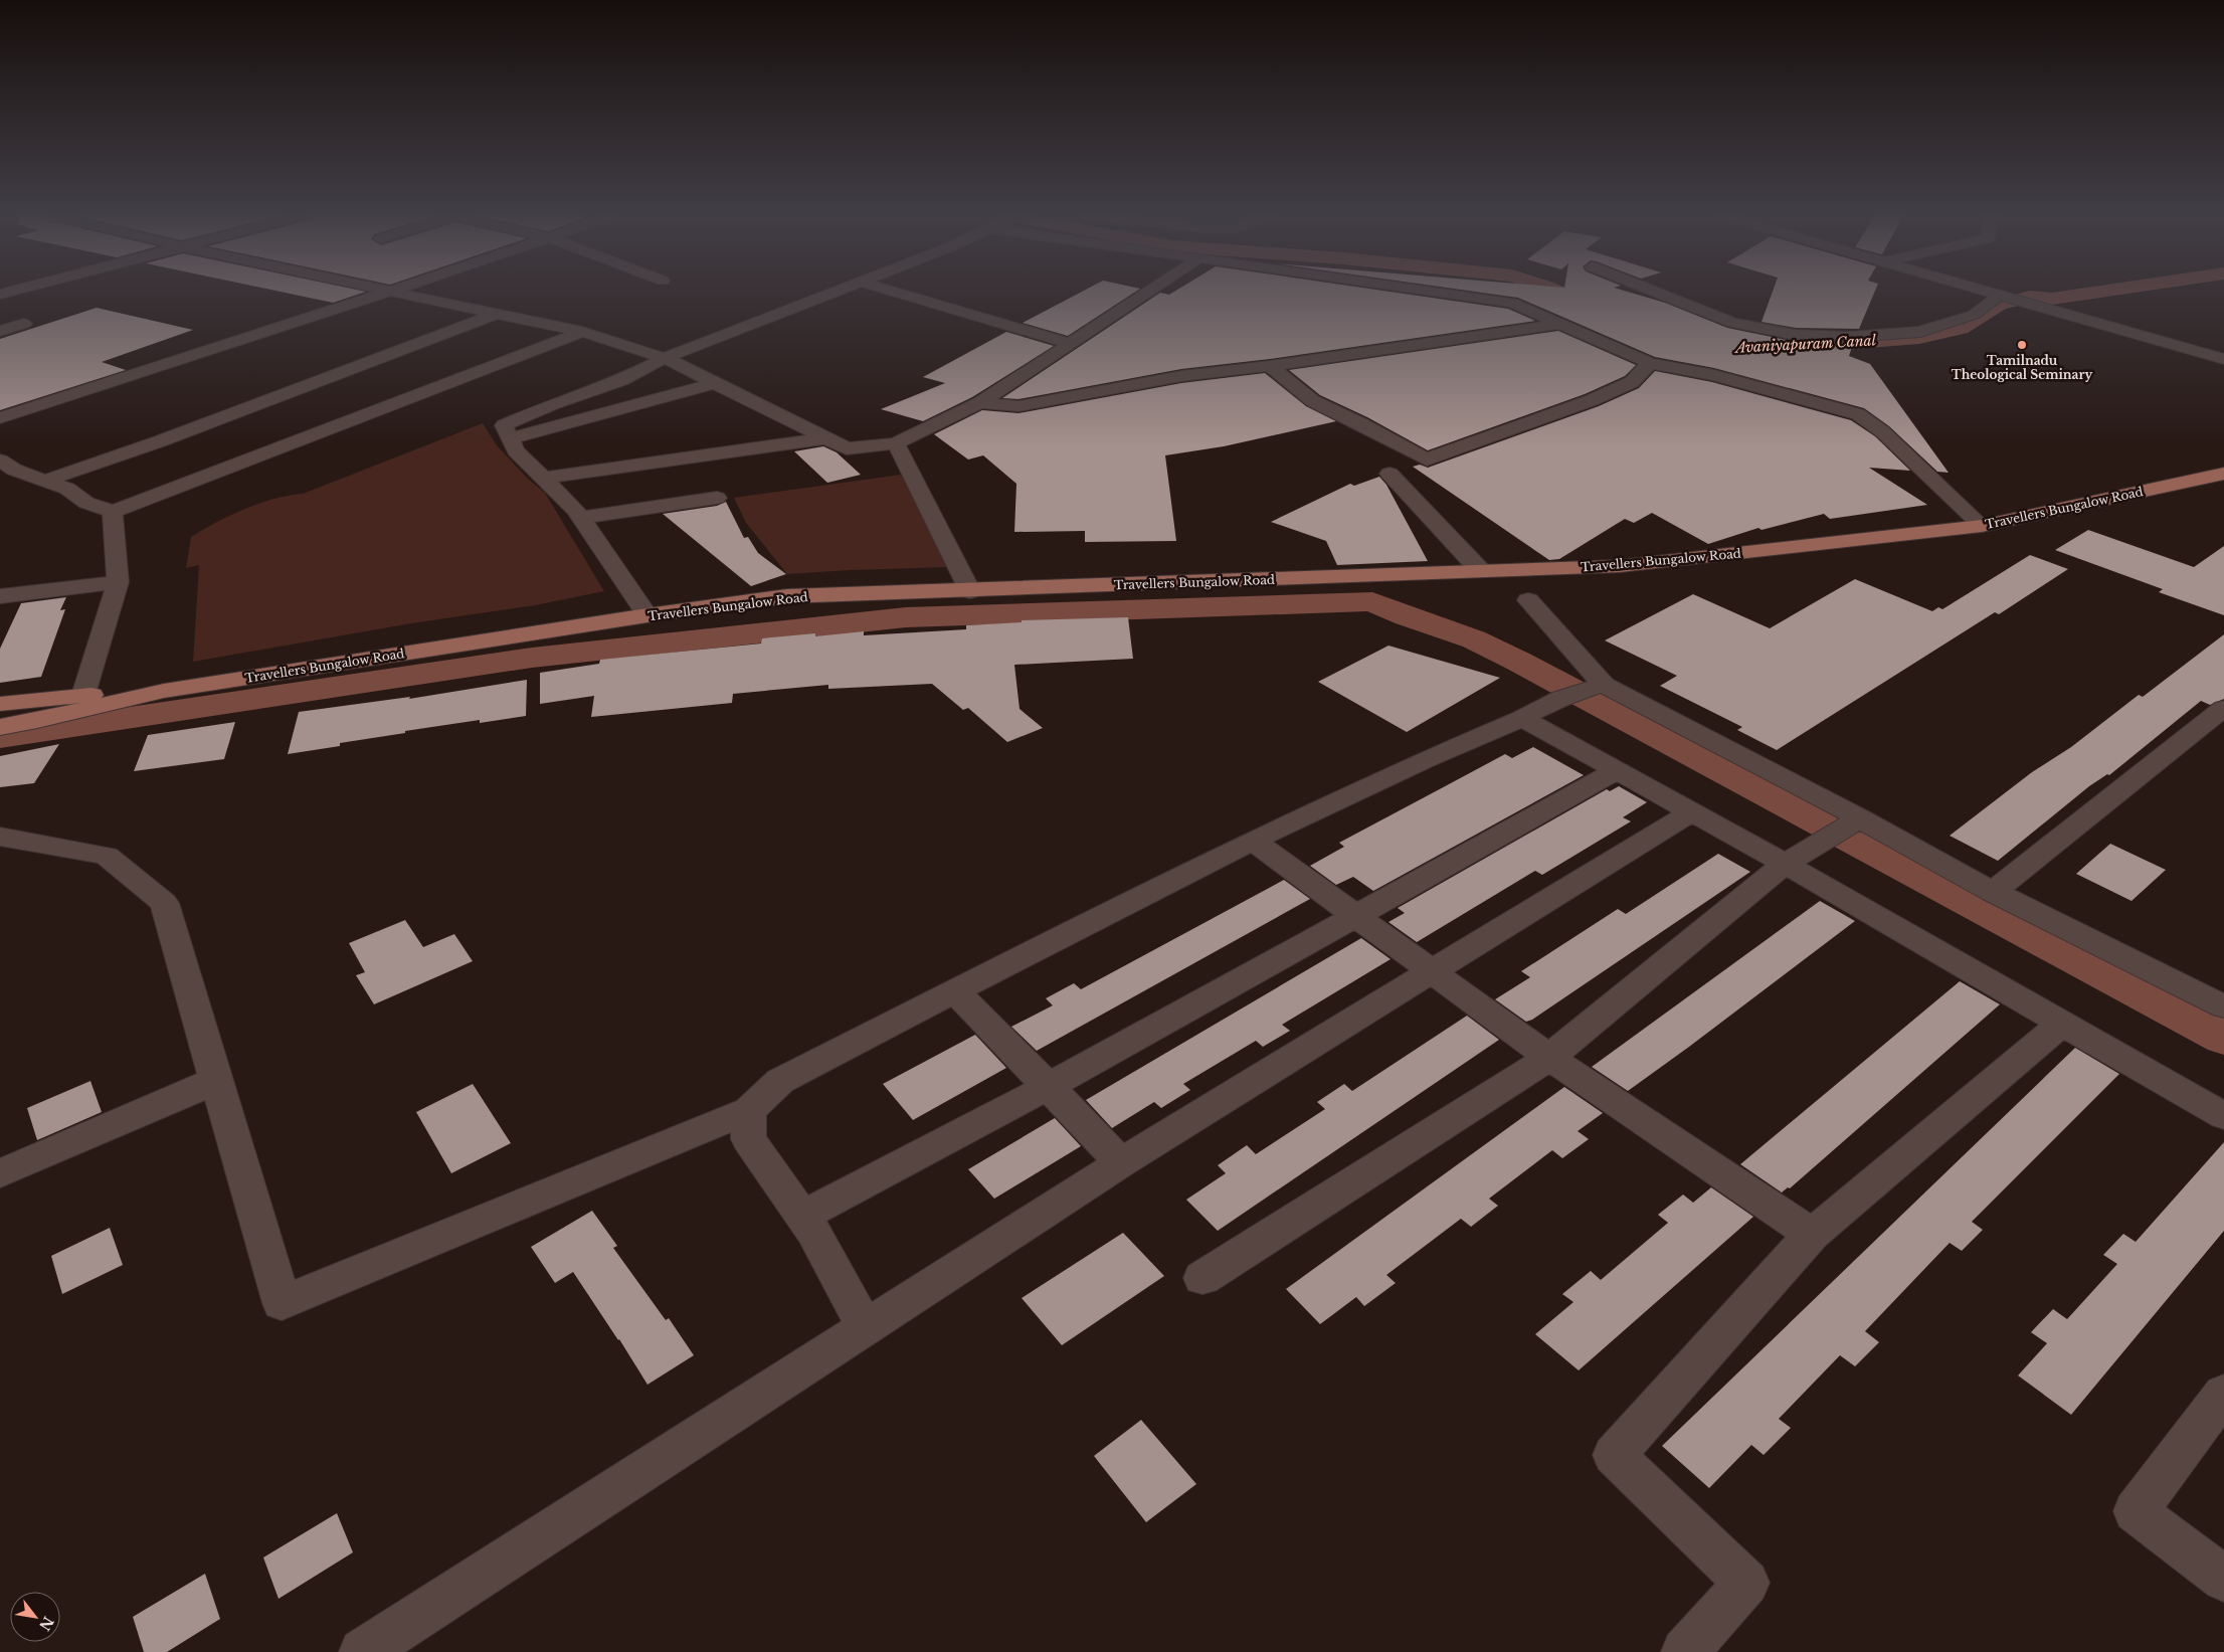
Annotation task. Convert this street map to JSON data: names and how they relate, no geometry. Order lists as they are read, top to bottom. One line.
{"streets":{"main road":["Travellers Bungalow Road"]},"water":["Avaniyapuram Canal"],"places":["Tamilnadu Theological Seminary"],"north":"bottom right"}
